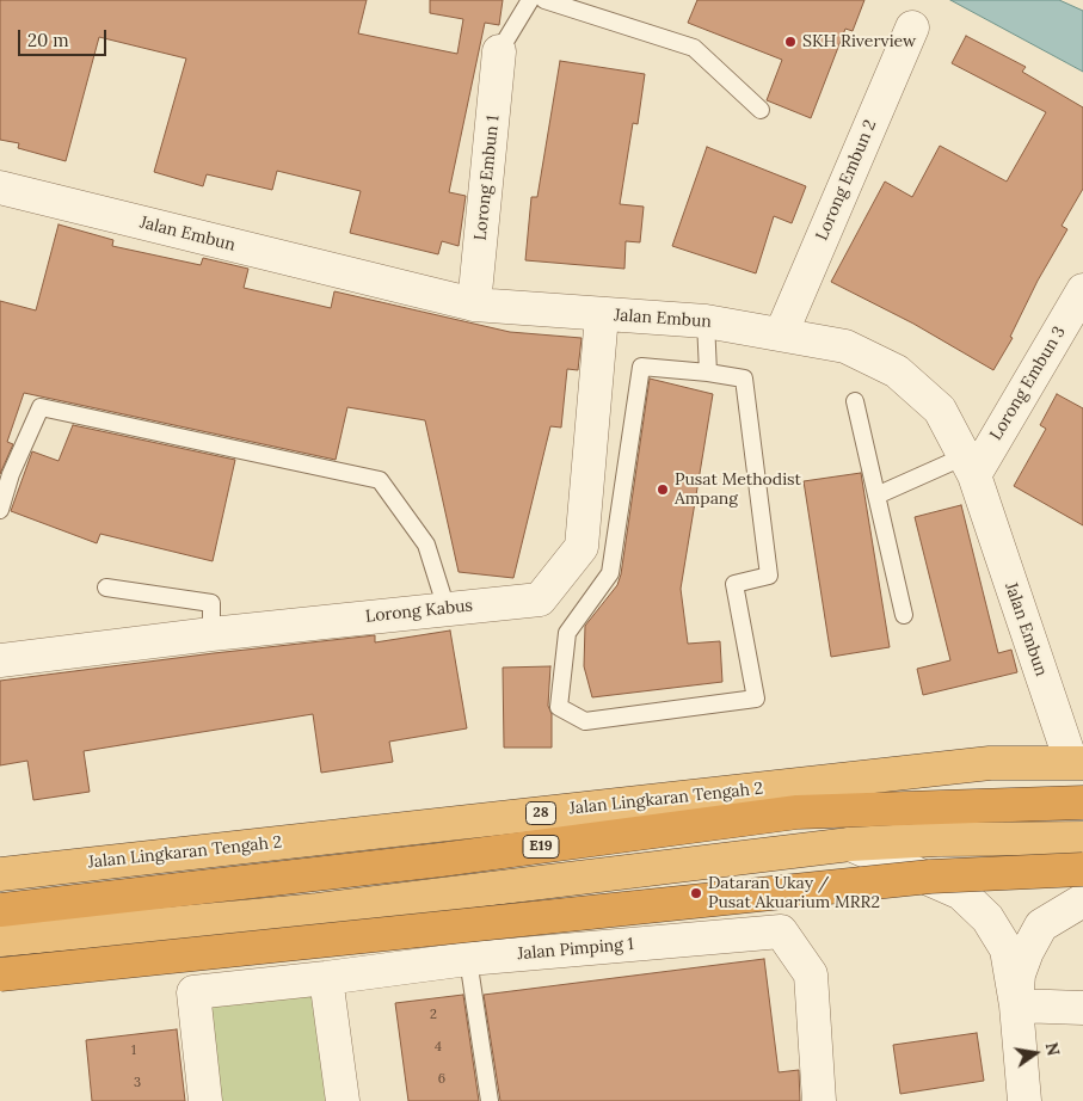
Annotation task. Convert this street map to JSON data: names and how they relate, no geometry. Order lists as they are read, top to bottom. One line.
{"streets":{"highway":["Jalan Lingkaran Tengah 2","28","E19"],"street":["Lorong Embun 1","Lorong Embun 2","Jalan Embun","Lorong Embun 3","Lorong Kabus","Jalan Pimping 1"]},"crossings":[["Lorong Embun 1","Jalan Embun"],["Lorong Embun 2","Jalan Embun"],["Jalan Embun","Lorong Embun 3"],["Jalan Embun","Lorong Kabus"],["Jalan Embun","Jalan Lingkaran Tengah 2"]],"places":["SKH Riverview","Pusat Methodist Ampang","Dataran Ukay / Pusat Akuarium MRR2"],"house_numbers":["2","4","1","6","3"],"scale_bar":"20 m","north":"right"}
